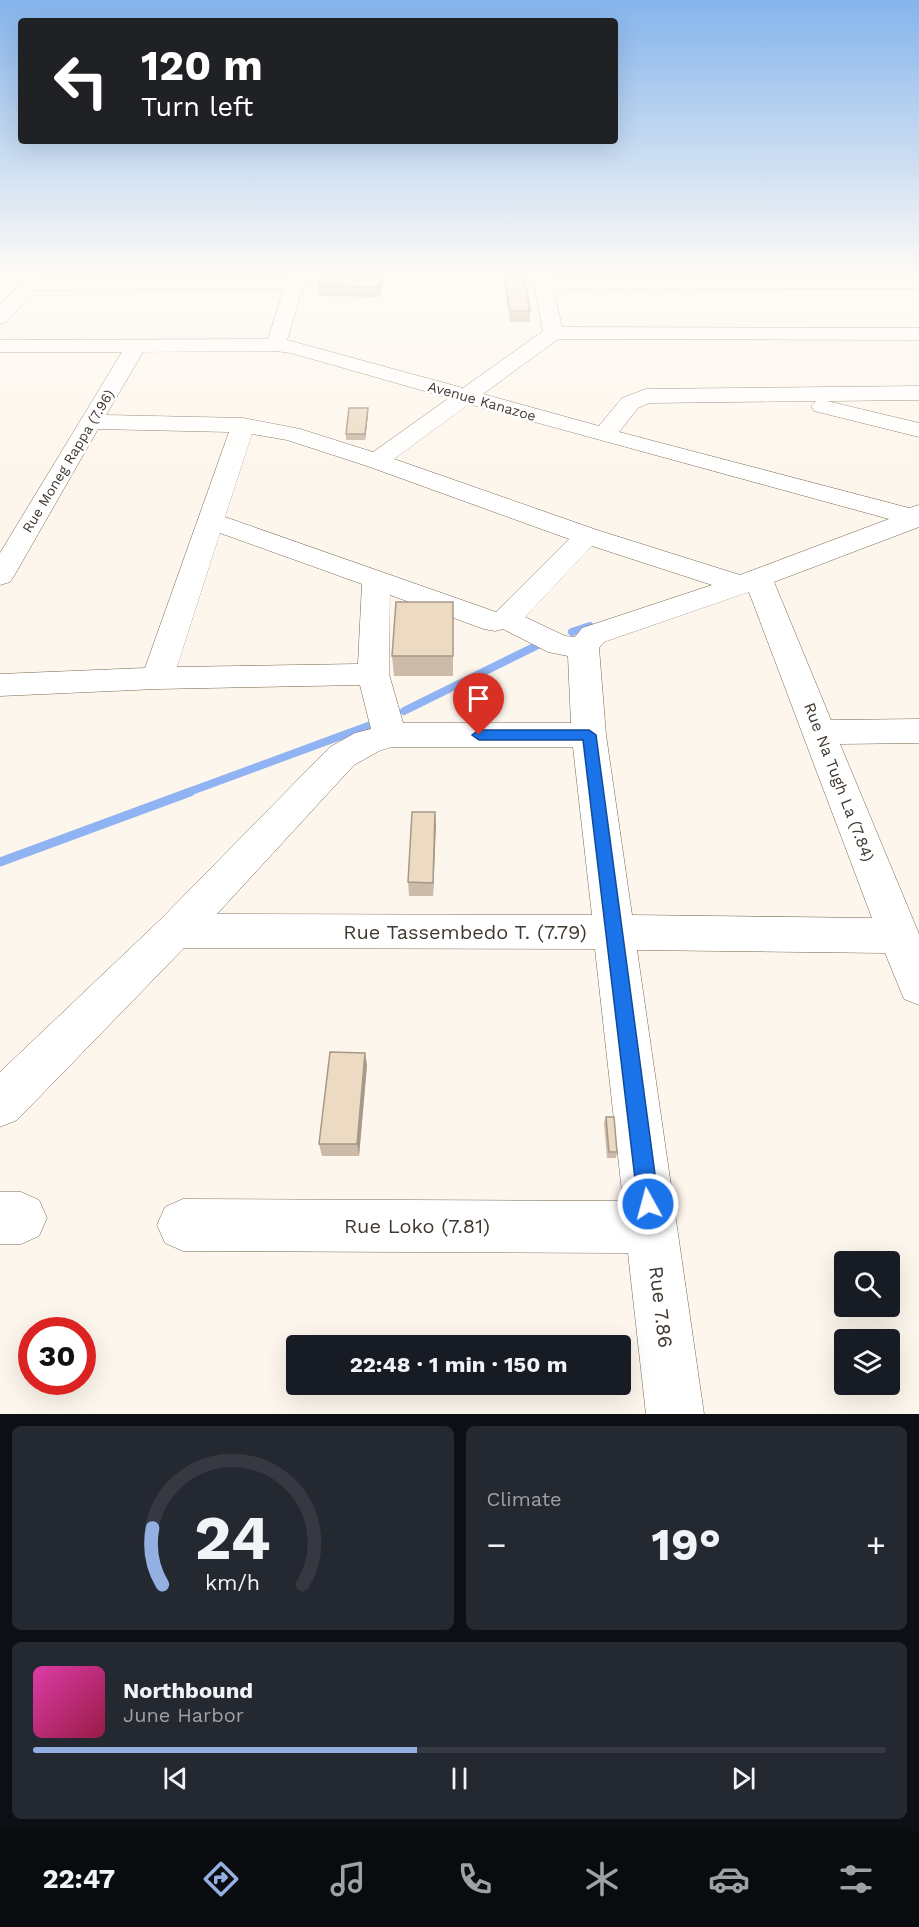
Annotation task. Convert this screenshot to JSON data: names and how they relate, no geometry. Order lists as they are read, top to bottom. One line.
{"streets":{"street":["Avenue Kanazoe","Rue Moneg Rappa (7.96)","Rue Na Tugh La (7.84)","Rue Tassembedo T. (7.79)","Rue Loko (7.81)","Rue 7.86"]},"crossings":[["Avenue Kanazoe","Rue Moneg Rappa (7.96)"],["Rue Na Tugh La (7.84)","Rue Tassembedo T. (7.79)"],["Rue Tassembedo T. (7.79)","Rue 7.86"],["Rue Loko (7.81)","Rue 7.86"]],"page":{"turn":["120 m","Turn left"],"limit":"30","trip":"22:48 · 1 min · 150 m","tile":"Climate","heat":["−","19°","+"],"song":["Northbound","June Harbor"],"tabs":"22:47","gauge":["24","km/h"]}}
